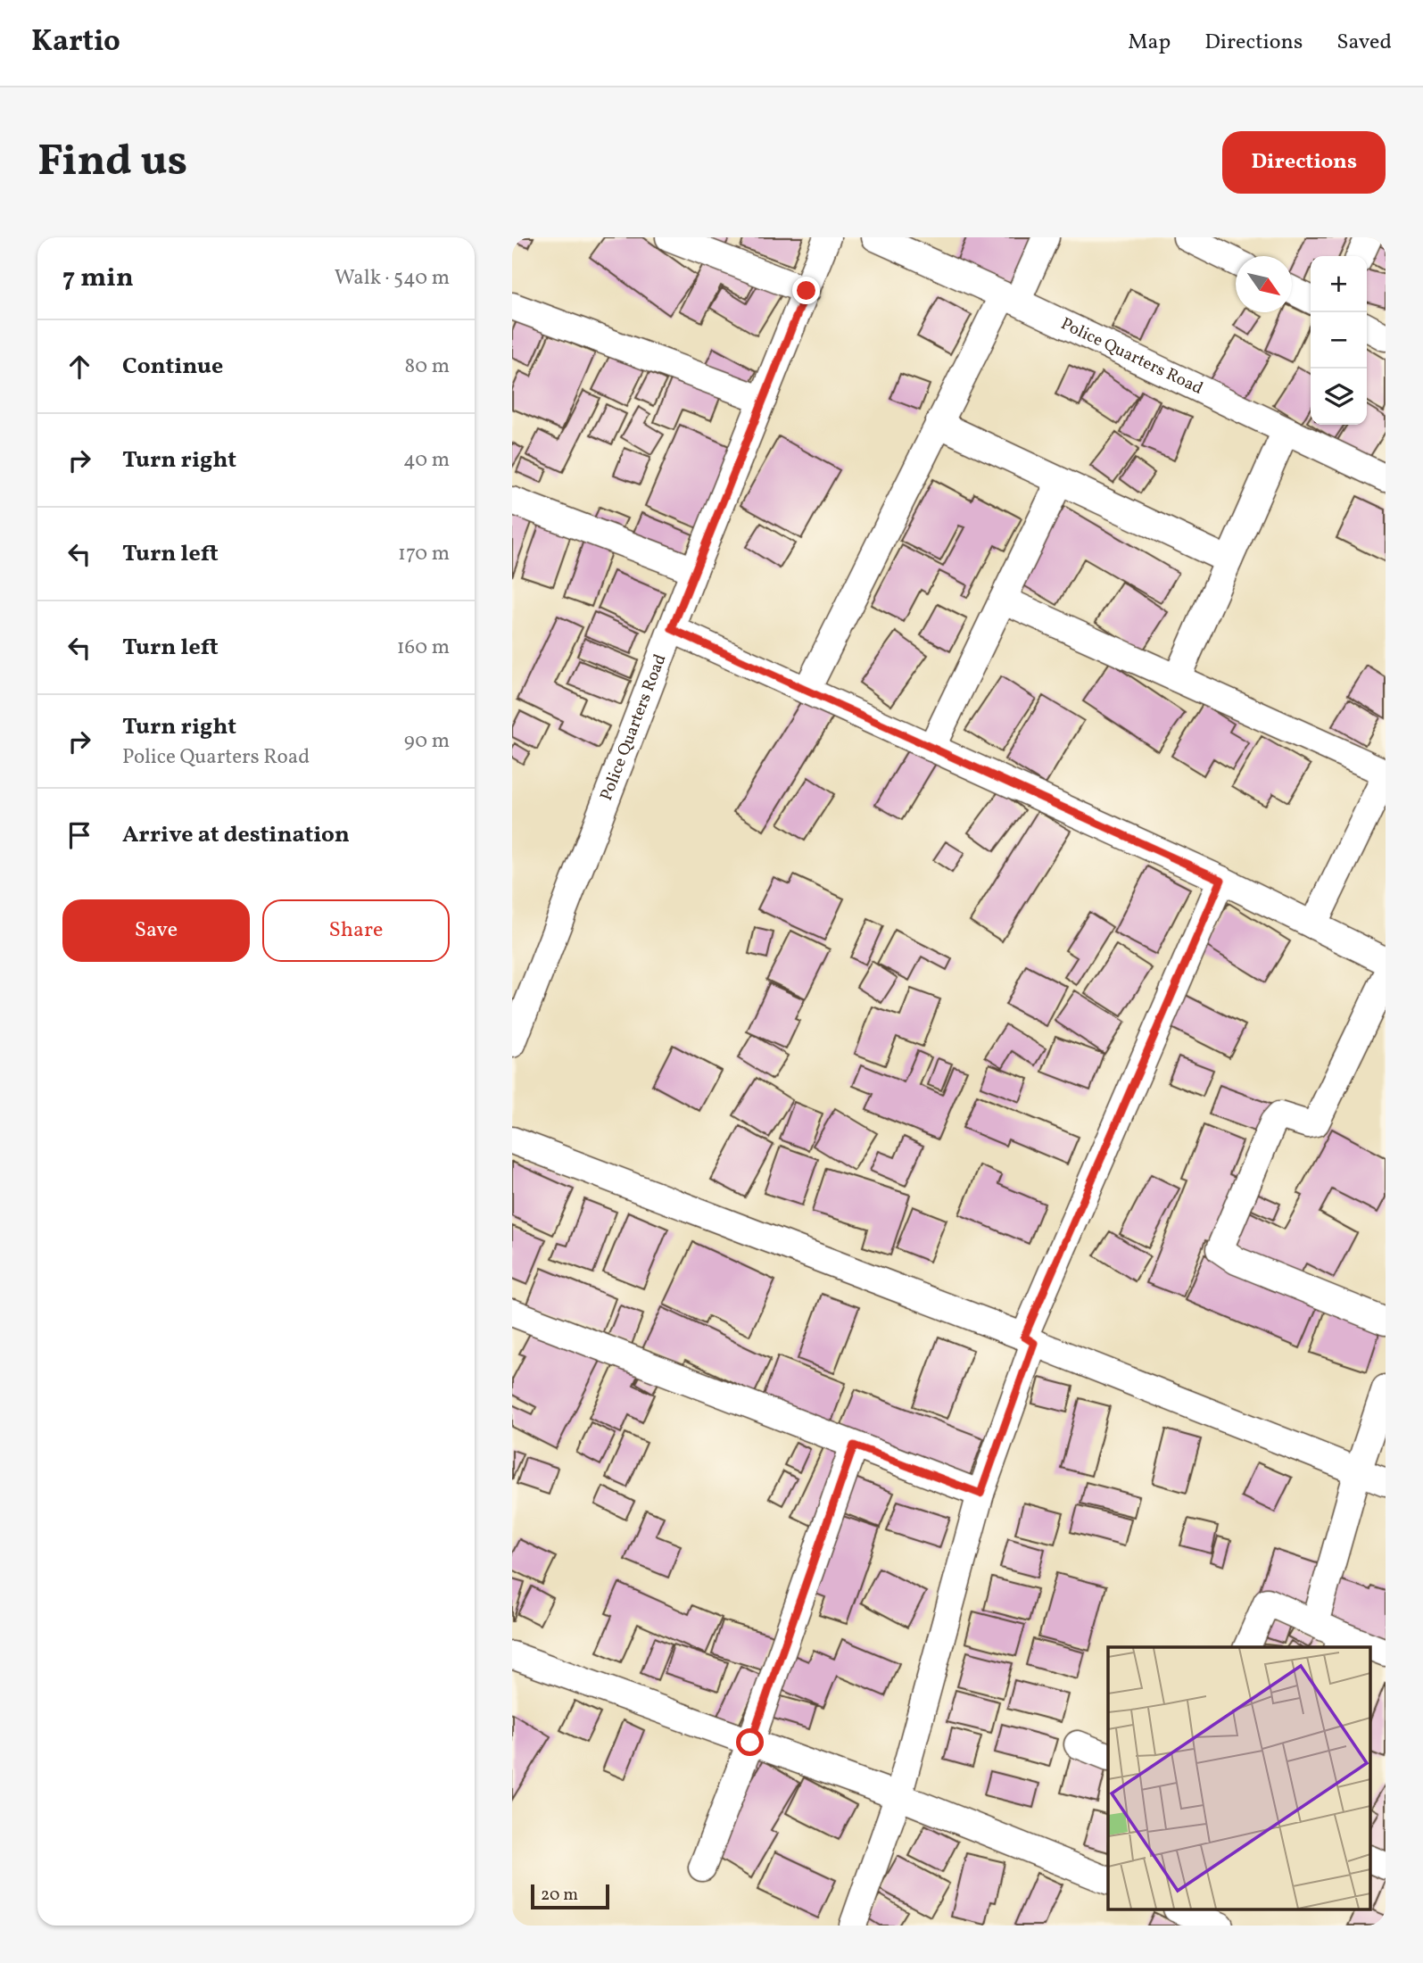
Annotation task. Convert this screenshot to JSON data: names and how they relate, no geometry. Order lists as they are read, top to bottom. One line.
{"streets":{"street":["Police Quarters Road"]},"scale_bar":"20 m","north":"bottom right","page":{"header":"Kartio","nav":["Map","Directions","Saved"],"buttons":["Directions",["Save","Share"]],"title":"Find us","heading":["7 min","Walk · 540 m"],"map_buttons":["+","−"],"list":[["Continue","80 m"],["Turn right","40 m"],["Turn left","170 m"],["Turn left","160 m"],["Turn right","Police Quarters Road","90 m"],"Arrive at destination"],"scale":"20 m"}}
